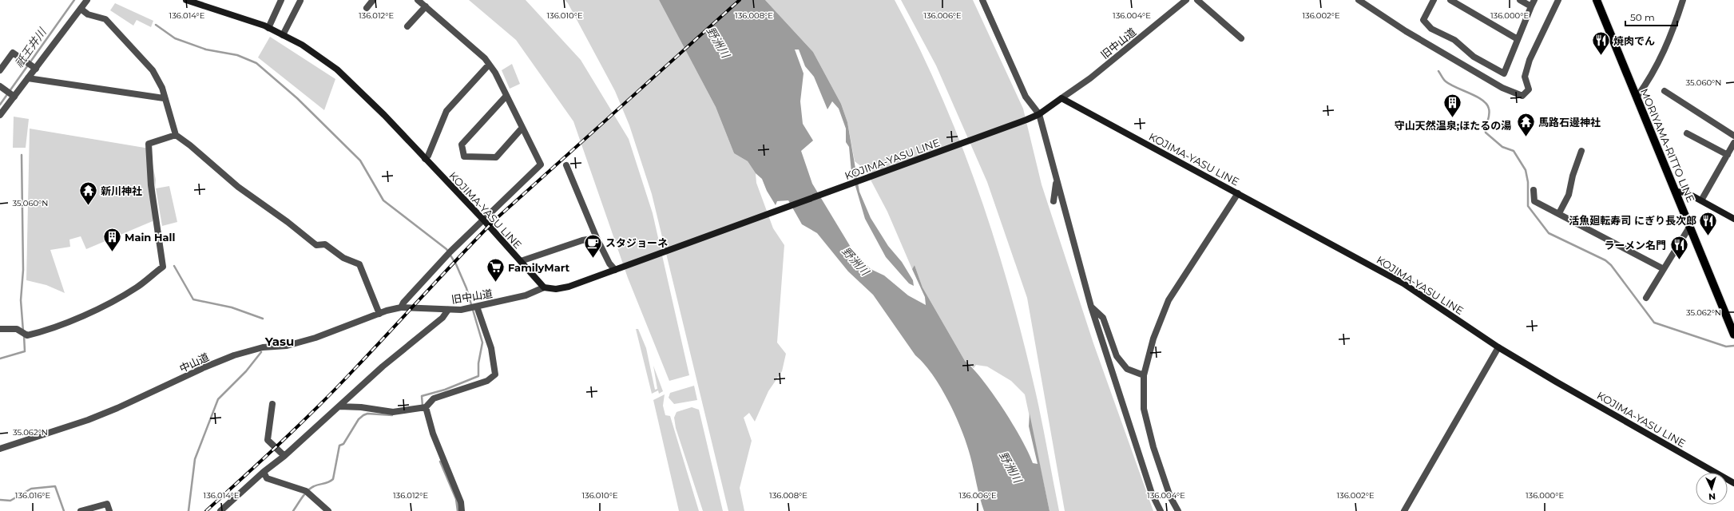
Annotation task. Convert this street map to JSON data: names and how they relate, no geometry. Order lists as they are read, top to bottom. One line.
{"streets":{"main road":["MORIYAMA-RITTO LINE","KOJIMA-YASU LINE"],"street":["旧中山道","中山道"]},"crossings":[["旧中山道","KOJIMA-YASU LINE"],["旧中山道","中山道"]],"districts":["Yasu"],"water":["野洲川","祇王井川"],"places":{"restaurant":["焼肉でん","活魚廻転寿司 にぎり長次郎","ラーメン名門"],"building":["守山天然温泉;ほたるの湯","Main Hall"],"temple":["馬路石邊神社","新川神社"],"cafe":["スタジョーネ"],"supermarket":["FamilyMart"]},"scale_bar":"50 m","north":"bottom","coordinates":["136.014°E","136.012°E","136.010°E","136.008°E","136.004°E","136.002°E","136.000°E","136.006°E","35.060°N","35.062°N","136.016°E"]}
